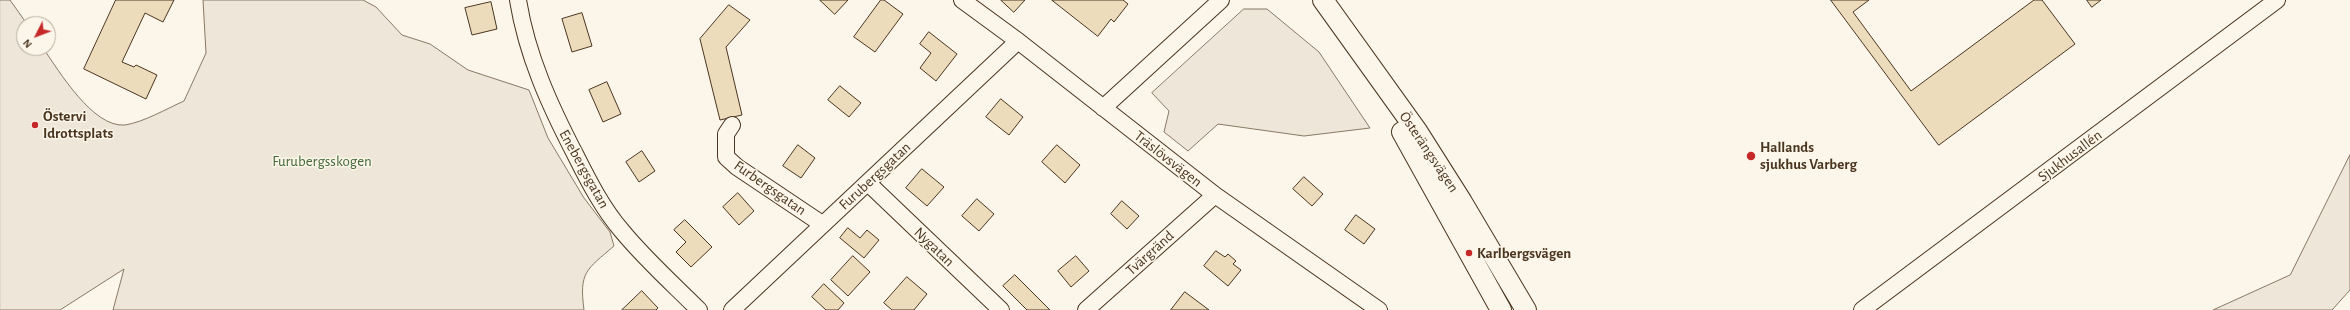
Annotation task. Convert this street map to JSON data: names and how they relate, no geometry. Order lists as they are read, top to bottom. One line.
{"streets":{"street":["Österängsvägen","Sjukhusallén","Träslövsvägen","Enebergsgatan","Furubergsgatan","Furbergsgatan","Nygatan","Tvärgränd"]},"crossings":[["Träslövsvägen","Furubergsgatan"],["Träslövsvägen","Tvärgränd"],["Furubergsgatan","Furbergsgatan"],["Furubergsgatan","Nygatan"]],"parks":["Furubergsskogen"],"places":["Östervi Idrottsplats","Hallands sjukhus Varberg","Karlbergsvägen"],"north":"bottom left"}
